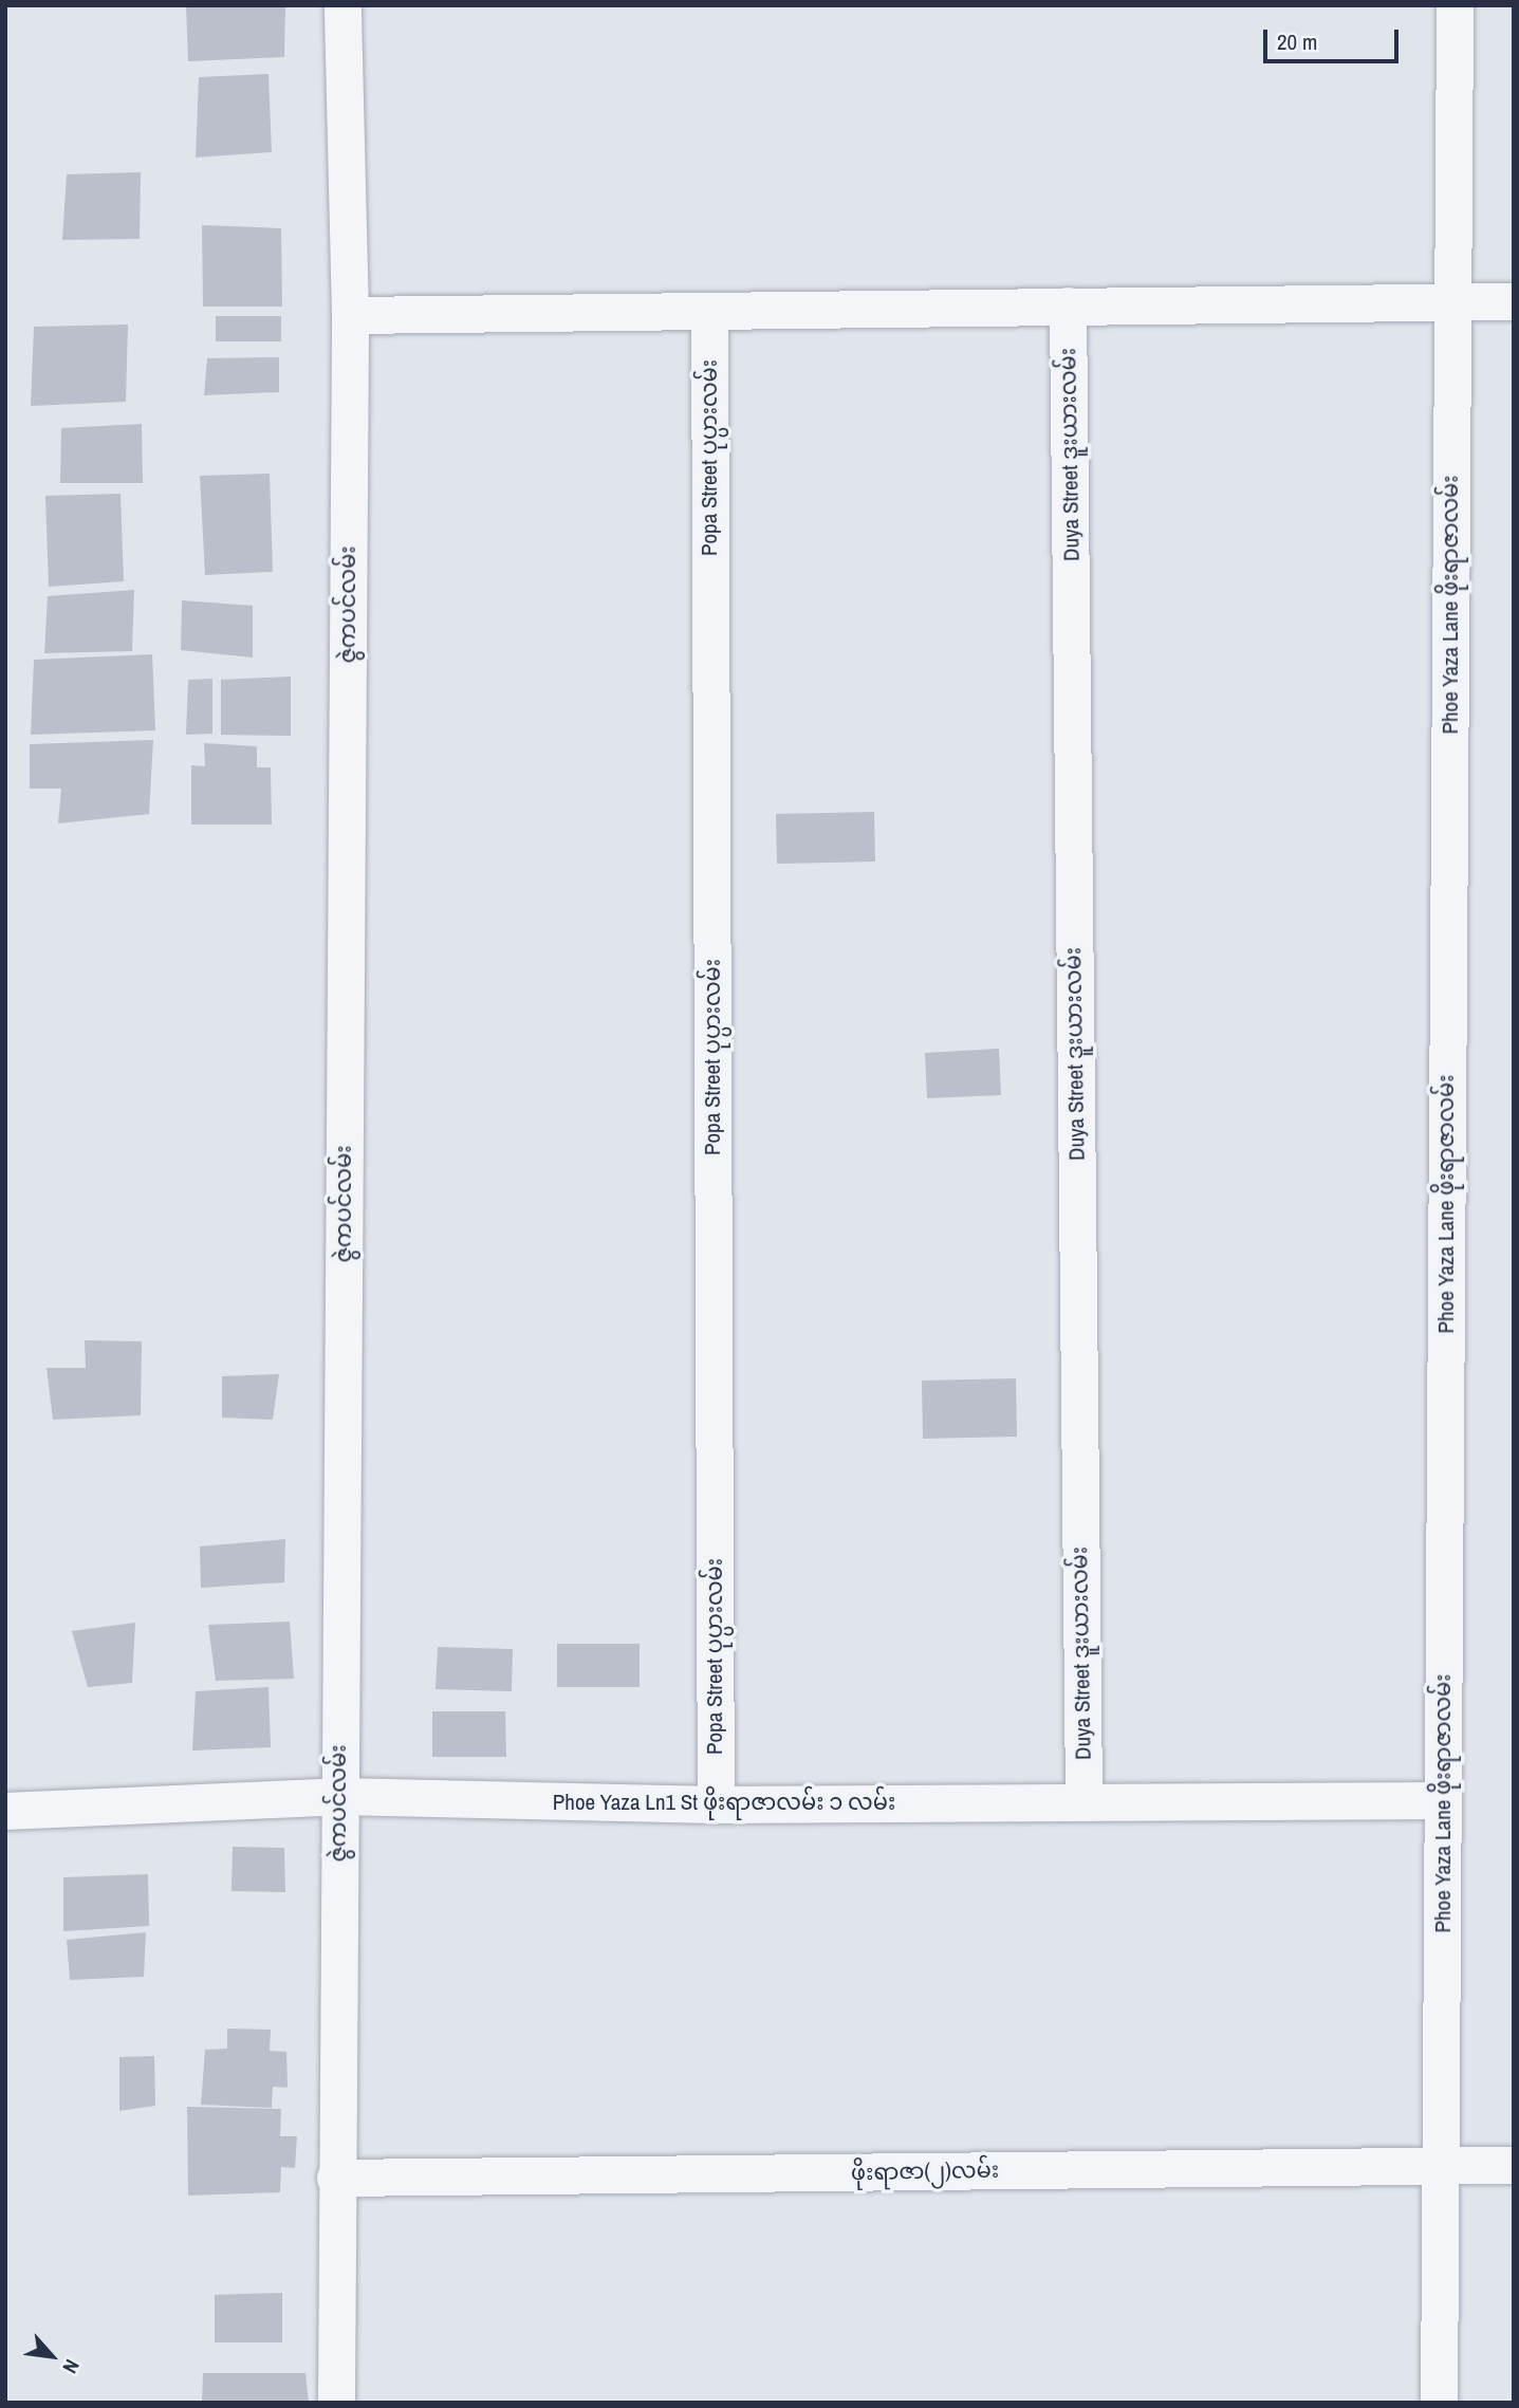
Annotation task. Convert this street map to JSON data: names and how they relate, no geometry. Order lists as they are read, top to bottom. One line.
{"streets":{"street":["Duya Street ဒူးယားလမ်း","Popa Street ပုပ္ပားလမ်း","ဇွဲကပင်လမ်း","Phoe Yaza Lane ဖိုးရာဇာလမ်း","Phoe Yaza Ln1 St ဖိုးရာဇာလမ်း ၁ လမ်း","ဖိုးရာဇာ(၂)လမ်း"]},"crossings":[["Duya Street ဒူးယားလမ်း","Phoe Yaza Ln1 St ဖိုးရာဇာလမ်း ၁ လမ်း"],["Popa Street ပုပ္ပားလမ်း","Phoe Yaza Ln1 St ဖိုးရာဇာလမ်း ၁ လမ်း"],["ဇွဲကပင်လမ်း","Phoe Yaza Ln1 St ဖိုးရာဇာလမ်း ၁ လမ်း"],["ဇွဲကပင်လမ်း","ဖိုးရာဇာ(၂)လမ်း"],["Phoe Yaza Lane ဖိုးရာဇာလမ်း","Phoe Yaza Ln1 St ဖိုးရာဇာလမ်း ၁ လမ်း"],["Phoe Yaza Lane ဖိုးရာဇာလမ်း","ဖိုးရာဇာ(၂)လမ်း"]],"scale_bar":"20 m","north":"bottom right"}
